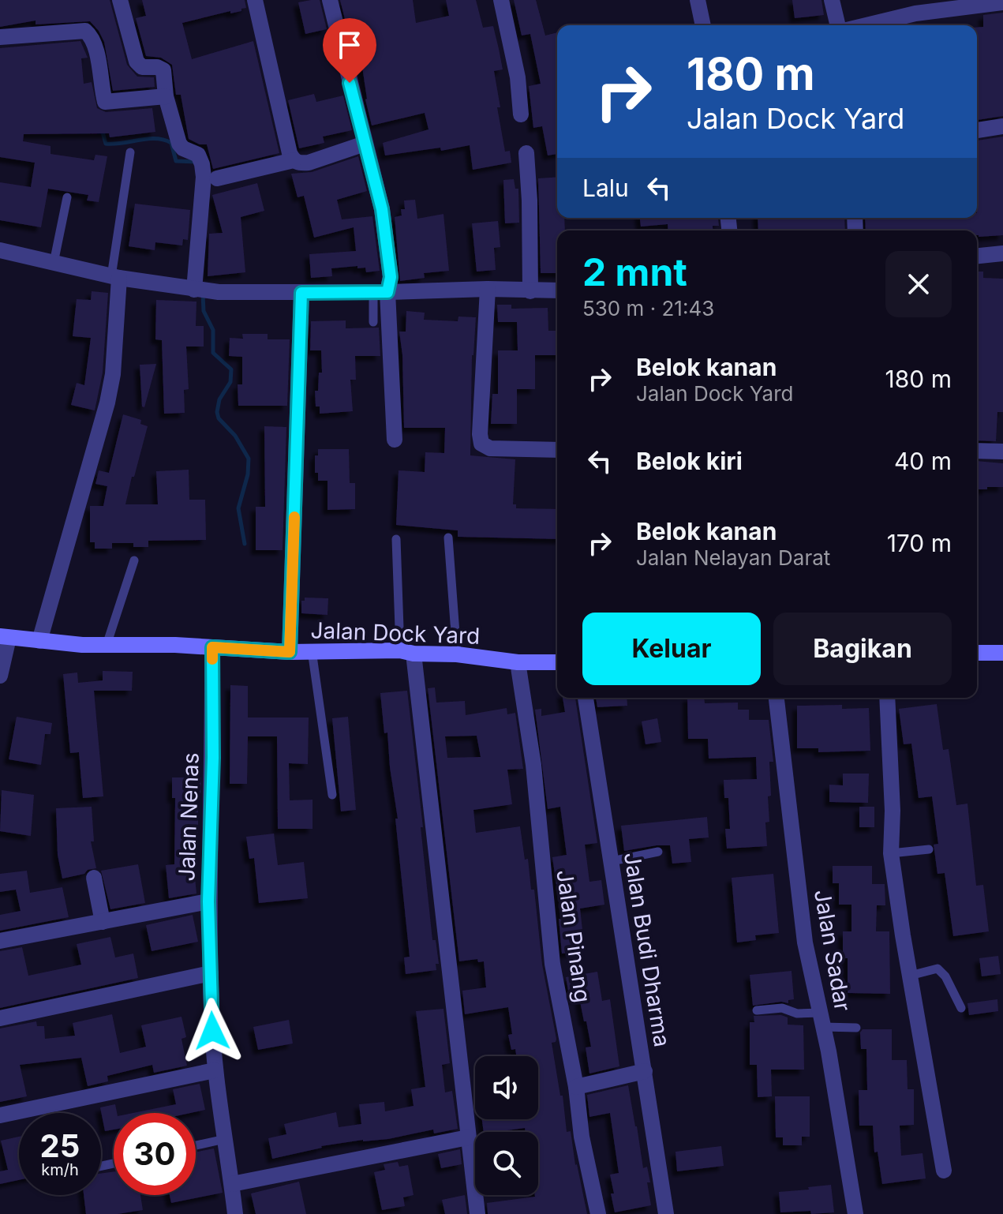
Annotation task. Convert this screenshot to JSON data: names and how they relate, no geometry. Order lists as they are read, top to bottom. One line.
{"streets":{"street":["Jalan Dock Yard","Jalan Nenas","Jalan Pinang","Jalan Budi Dharma","Jalan Sadar"]},"crossings":[["Jalan Dock Yard","Jalan Nenas"],["Jalan Dock Yard","Jalan Pinang"]],"page":{"turn":["180 m","Jalan Dock Yard"],"then":"Lalu","heading":["2 mnt","530 m · 21:43"],"list":[{"name":"Belok kanan","note":"Jalan Dock Yard","value":"180 m"},{"name":"Belok kiri","value":"40 m"},{"name":"Belok kanan","note":"Jalan Nelayan Darat","value":"170 m"}],"buttons":["Keluar","Bagikan"],"speed":"25 km/h","limit":"30"}}
